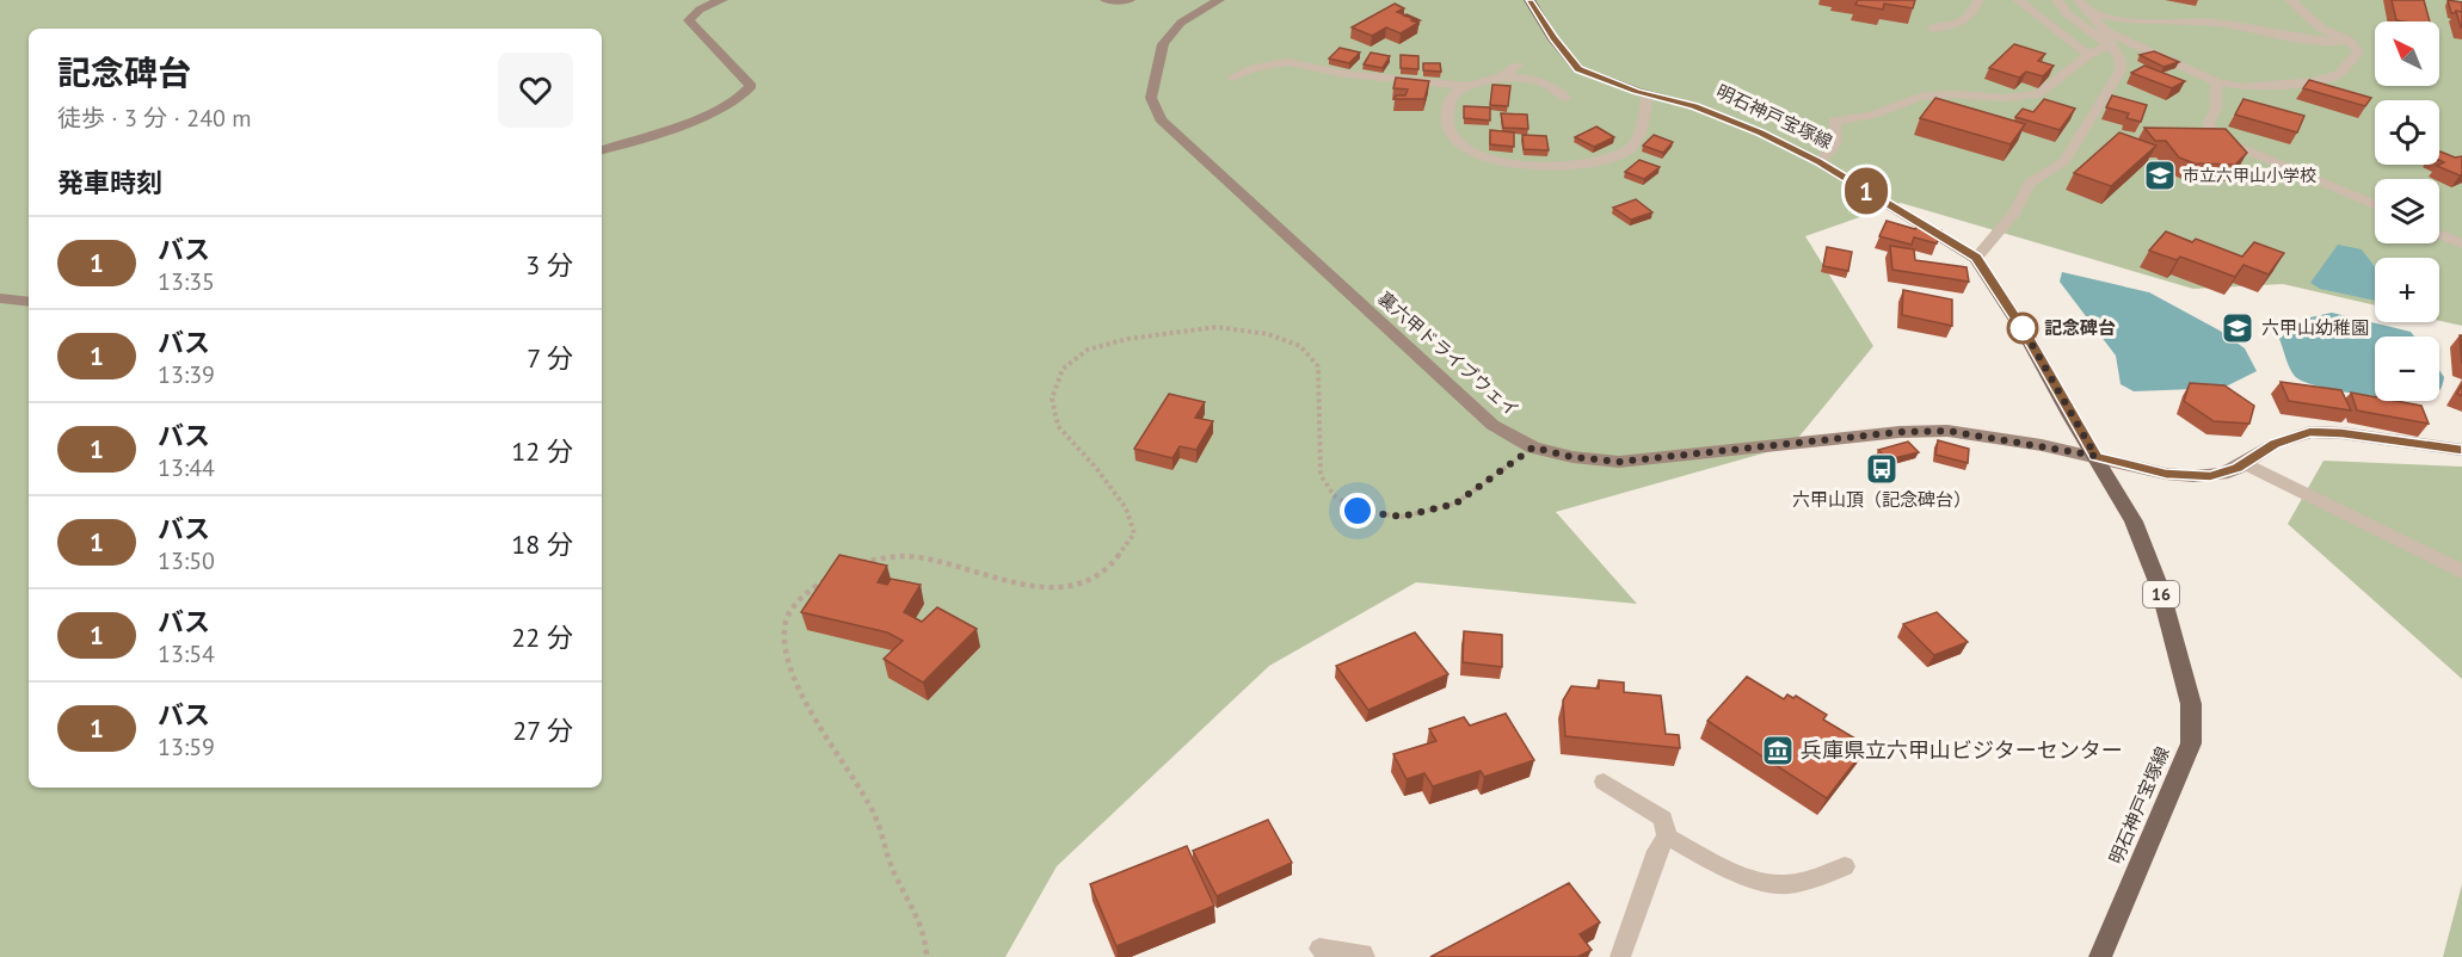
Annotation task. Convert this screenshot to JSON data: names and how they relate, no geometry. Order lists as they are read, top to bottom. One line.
{"streets":{"main road":["明石神戸宝塚線","16"],"street":["裏六甲ドライブウェイ"]},"crossings":[["明石神戸宝塚線","裏六甲ドライブウェイ"]],"places":{"school or university":["市立六甲山小学校","六甲山幼稚園"],"other":["記念碑台"],"bus stop":["六甲山頂（記念碑台）"],"museum":["兵庫県立六甲山ビジターセンター"]},"lines":["bus line 1"],"north":"top left","page":{"on_map":"1","map_buttons":["+","−"],"heading":[["記念碑台","徒歩 · 3 分 · 240 m"],"発車時刻"],"list":[{"mark":"1","name":"バス","note":"13:35","value":"3 分"},{"mark":"1","name":"バス","note":"13:39","value":"7 分"},{"mark":"1","name":"バス","note":"13:44","value":"12 分"},{"mark":"1","name":"バス","note":"13:50","value":"18 分"},{"mark":"1","name":"バス","note":"13:54","value":"22 分"},{"mark":"1","name":"バス","note":"13:59","value":"27 分"}]}}
